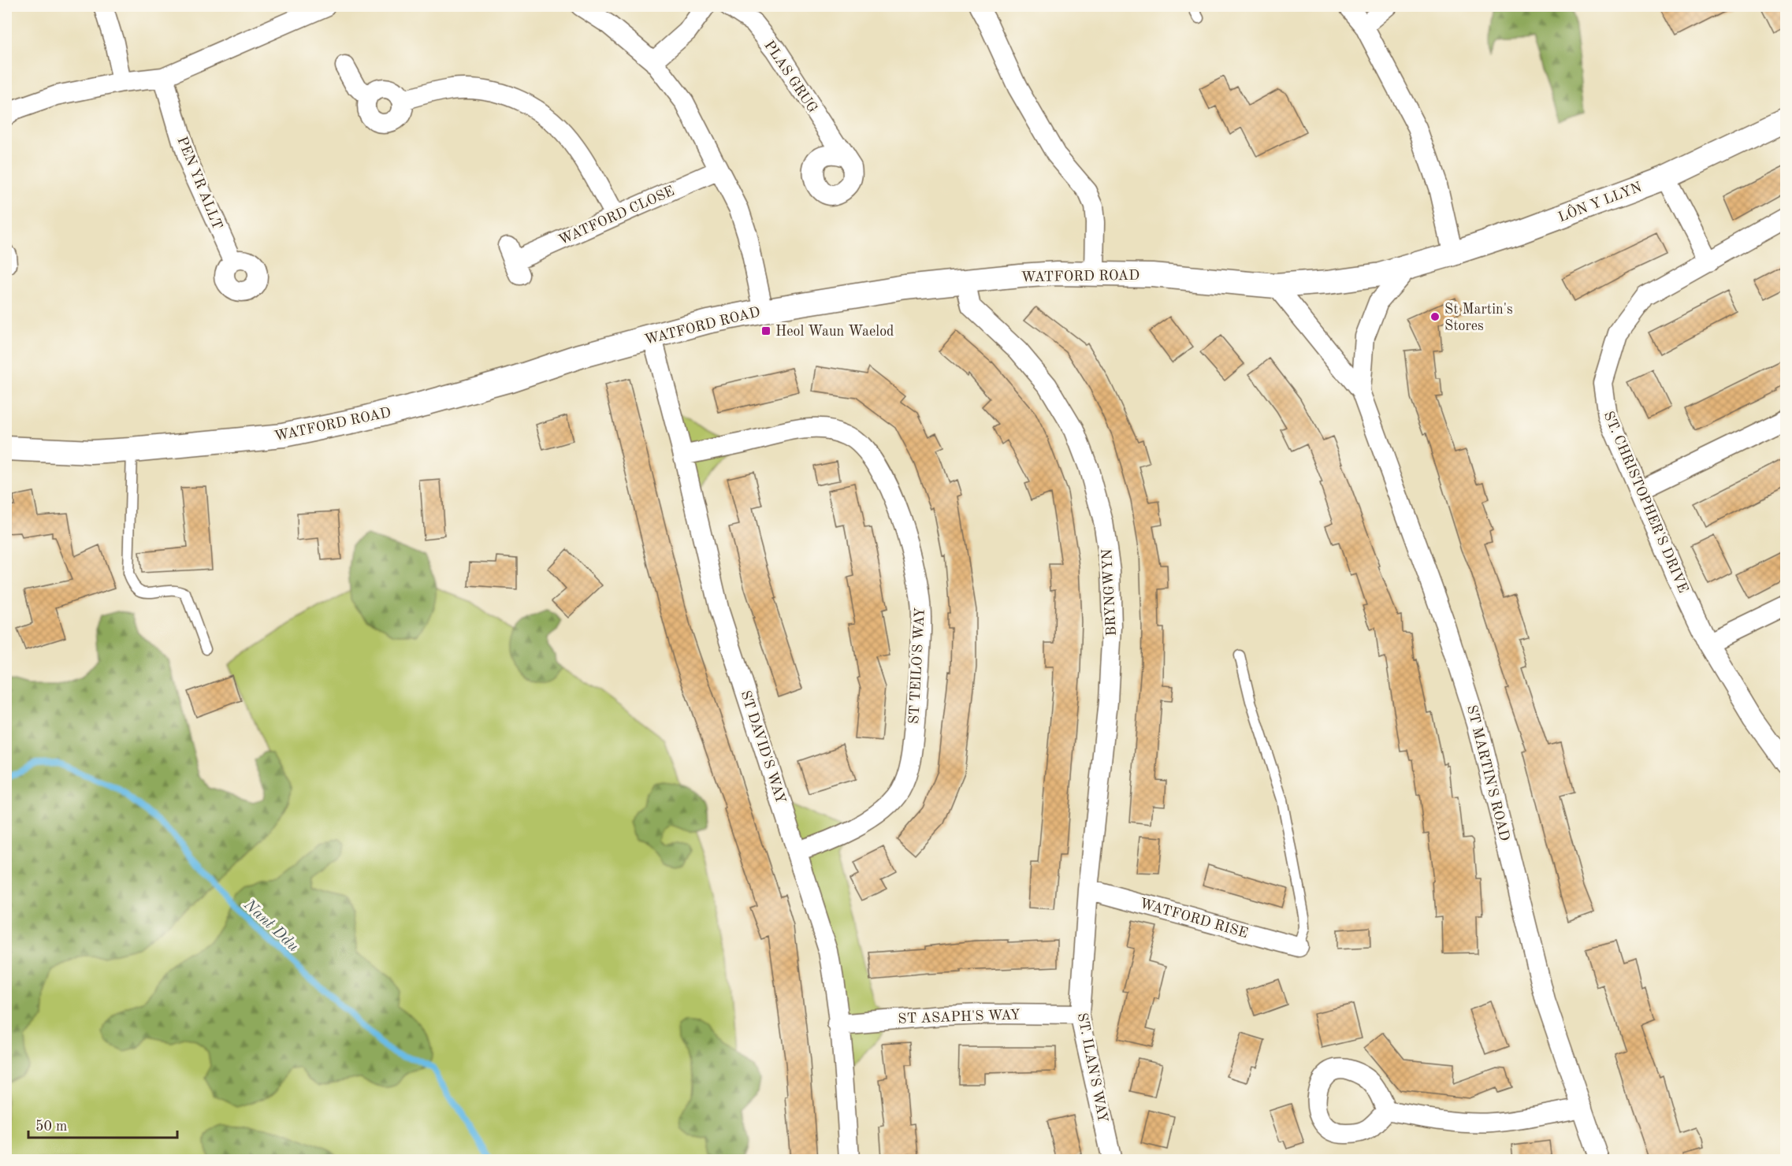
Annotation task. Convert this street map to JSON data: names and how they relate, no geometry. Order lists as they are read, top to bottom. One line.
{"streets":{"street":["PLAS GRUG","PEN YR ALLT","LÔN Y LLYN","WATFORD CLOSE","WATFORD ROAD","ST. CHRISTOPHER'S DRIVE","BRYNGWYN","ST TEILO'S WAY","ST DAVID'S WAY","ST MARTIN'S ROAD","WATFORD RISE","ST ASAPH'S WAY","ST. ILAN'S WAY"]},"crossings":[["LÔN Y LLYN","WATFORD ROAD"],["LÔN Y LLYN","ST MARTIN'S ROAD"],["WATFORD ROAD","BRYNGWYN"],["WATFORD ROAD","ST DAVID'S WAY"],["WATFORD ROAD","ST MARTIN'S ROAD"],["BRYNGWYN","WATFORD RISE"],["BRYNGWYN","ST. ILAN'S WAY"],["ST TEILO'S WAY","ST DAVID'S WAY"],["ST DAVID'S WAY","ST ASAPH'S WAY"],["WATFORD RISE","ST. ILAN'S WAY"],["ST ASAPH'S WAY","ST. ILAN'S WAY"]],"water":["Nant Ddu"],"places":{"other":["St Martin's Stores"],"transit":["Heol Waun Waelod"]},"scale_bar":"50 m"}
